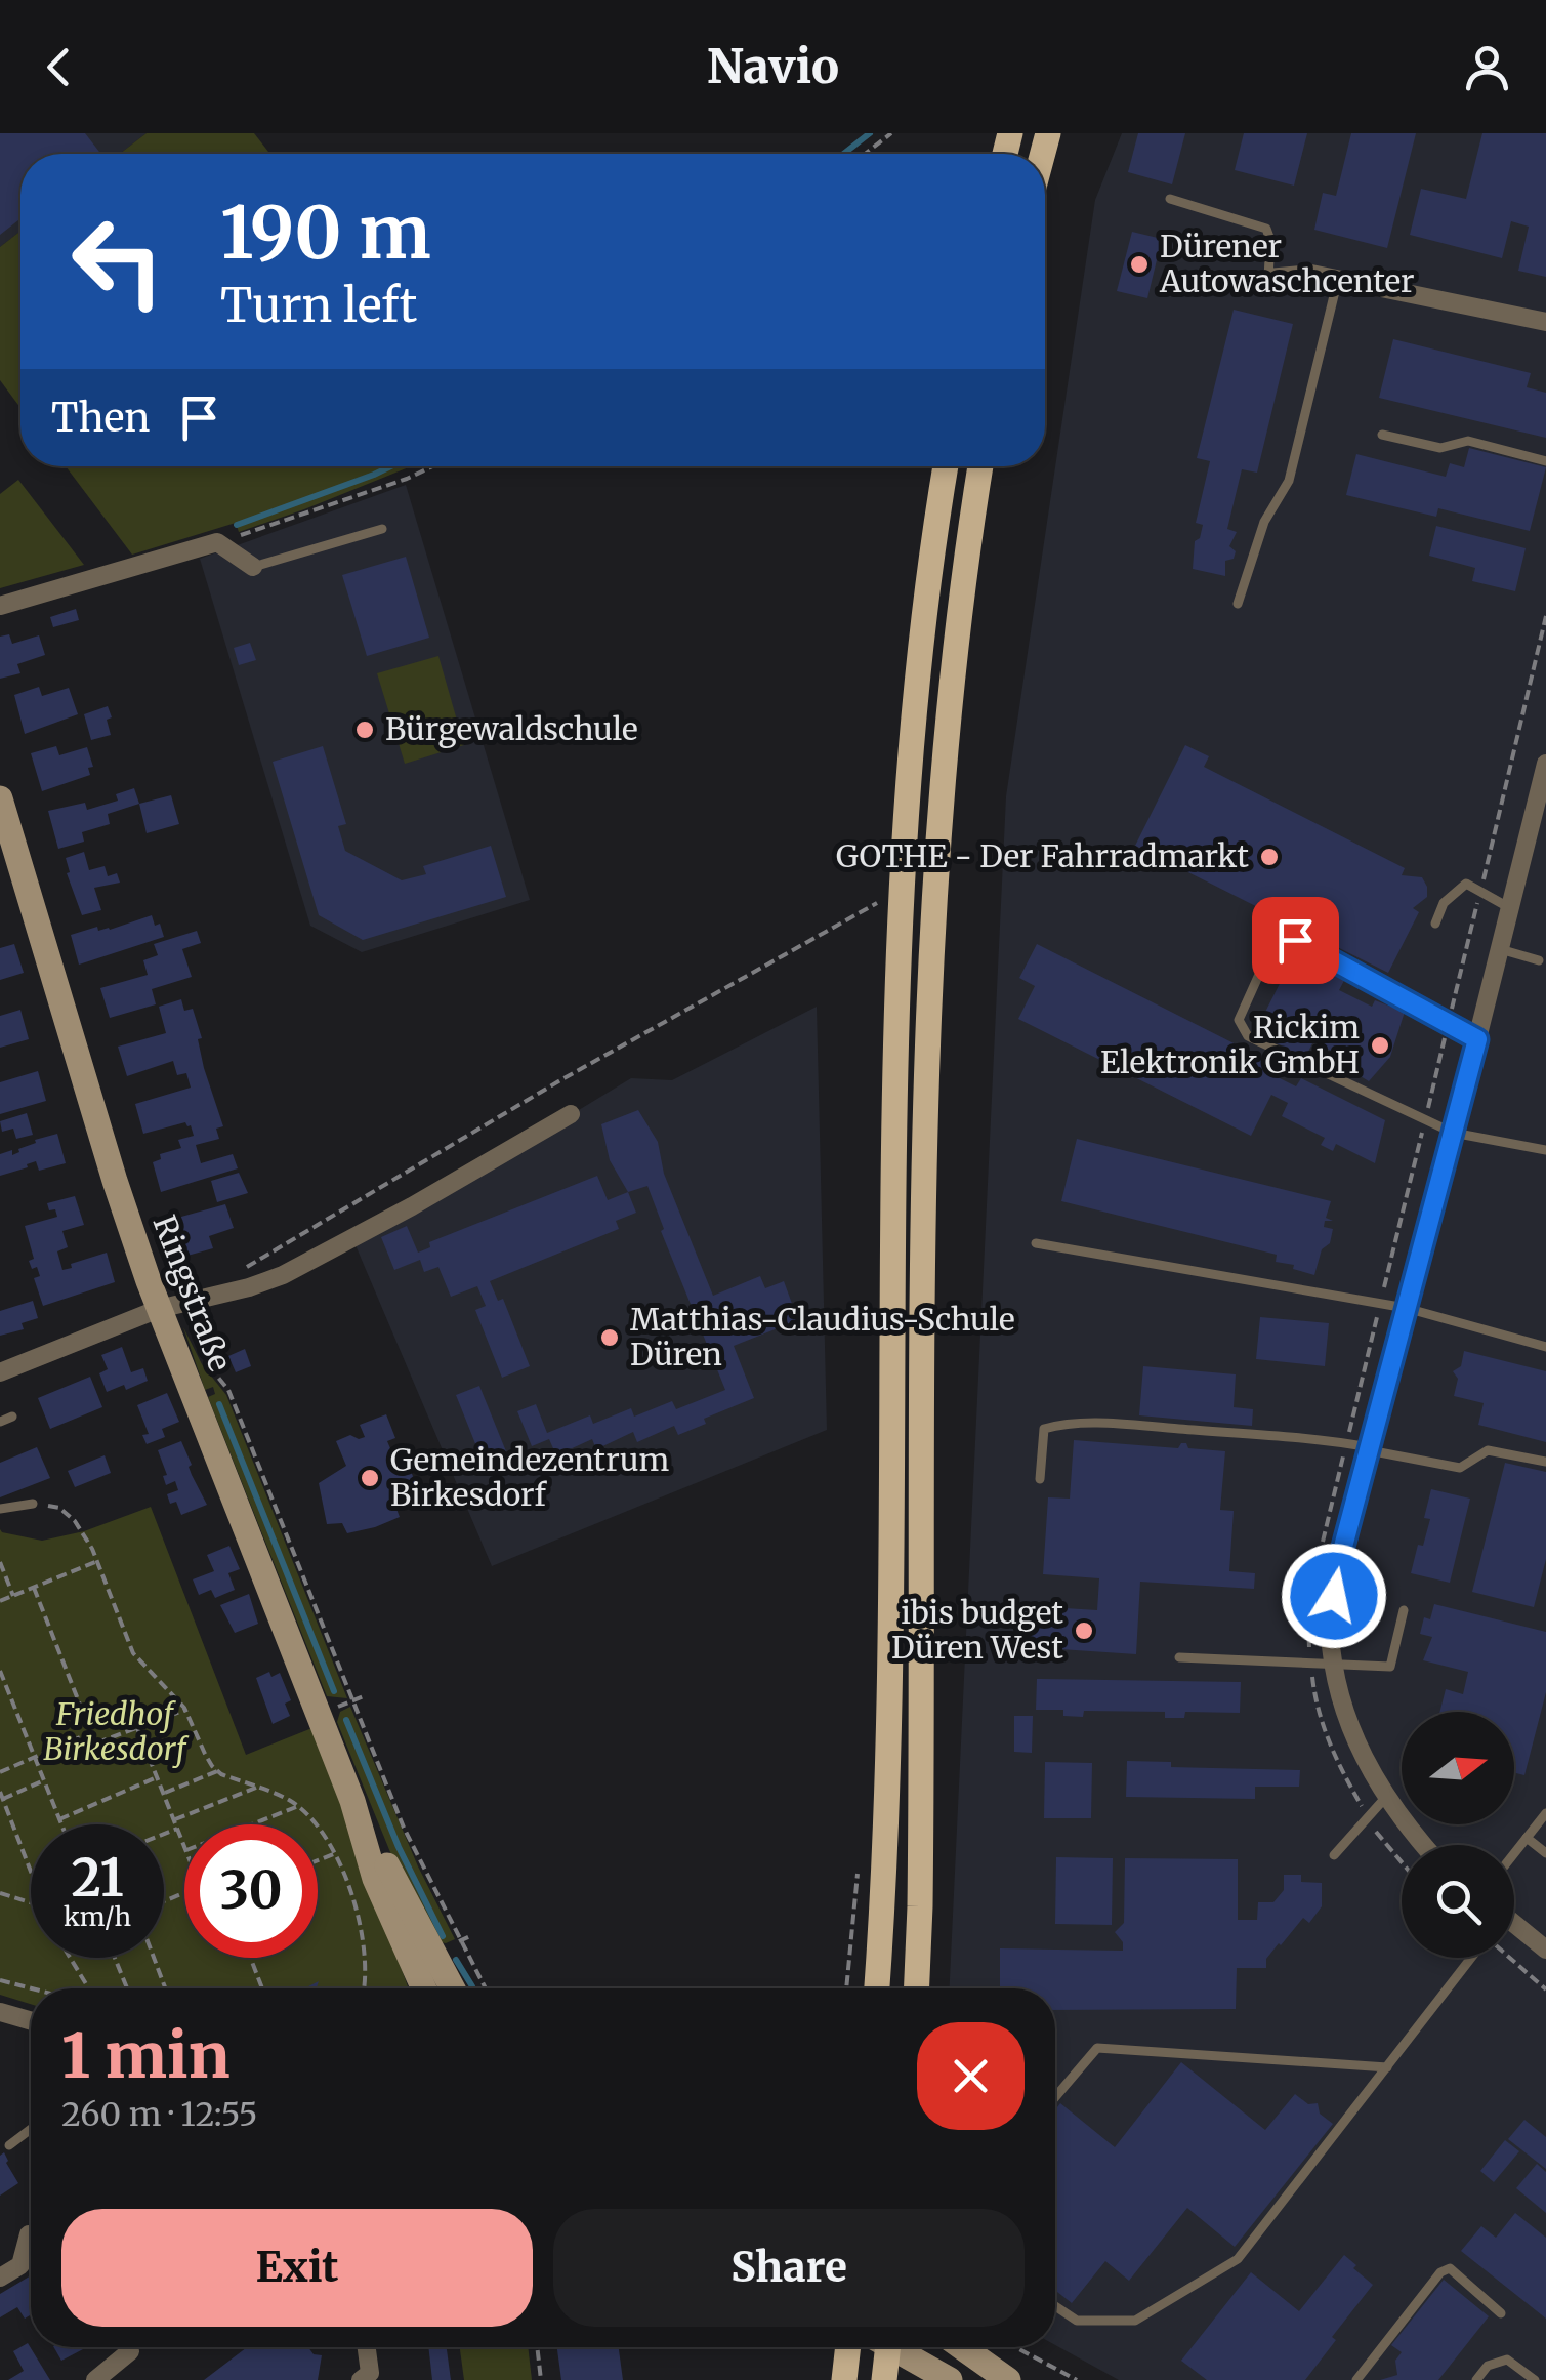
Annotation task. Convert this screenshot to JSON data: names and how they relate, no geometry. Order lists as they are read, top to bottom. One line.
{"streets":{"main road":["Ringstraße"]},"parks":["Friedhof Birkesdorf"],"places":["Dürener Autowaschcenter","Bürgewaldschule","GOTHE - Der Fahrradmarkt","Rickim Elektronik GmbH","Matthias-Claudius-Schule Düren","Gemeindezentrum Birkesdorf","ibis budget Düren West"],"north":"right","page":{"header":"Navio","turn":["190 m","Turn left"],"then":"Then","speed":"21 km/h","limit":"30","heading":["1 min","260 m · 12:55"],"buttons":["Exit","Share"]}}
